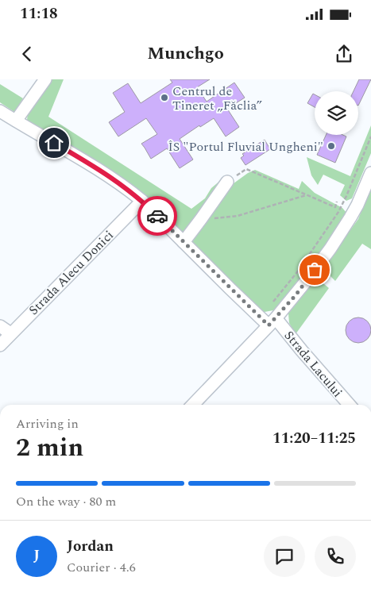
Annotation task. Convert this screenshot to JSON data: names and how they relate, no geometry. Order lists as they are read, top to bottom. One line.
{"streets":{"street":["Strada Alecu Donici","Strada Lacului"]},"crossings":[["Strada Alecu Donici","Strada Lacului"]],"places":["Centrul de Tineret „Făclia”","ÎS \"Portul Fluvial Ungheni\""],"page":{"status":"11:18","header":"Munchgo","heading":["2 min","Arriving in","11:20–11:25"],"panel":["Jordan","Courier · 4.6"],"bar":"On the way · 80 m","round":"J"}}
